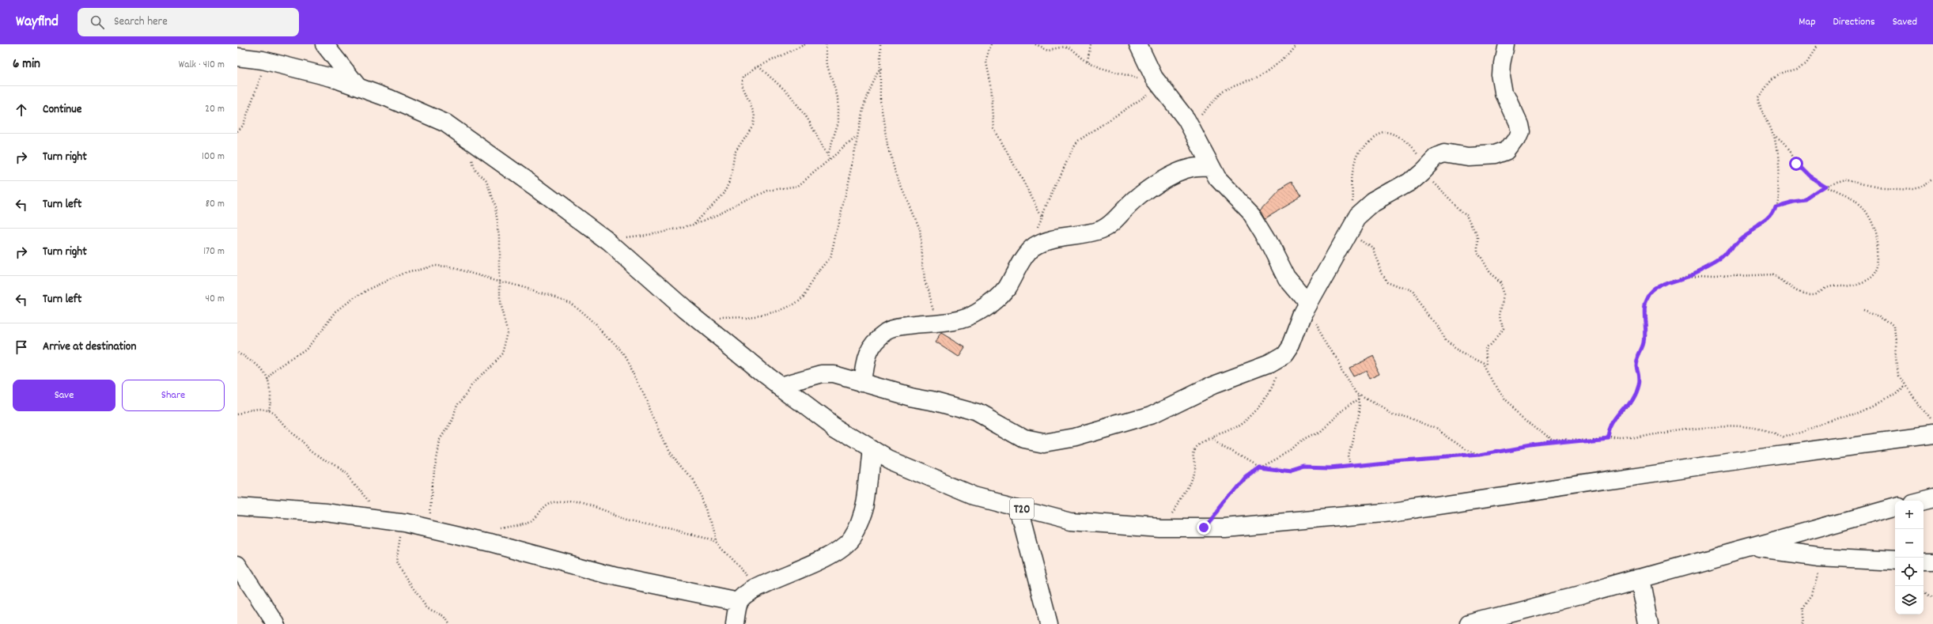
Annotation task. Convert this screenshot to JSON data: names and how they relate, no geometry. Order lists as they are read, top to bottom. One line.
{"streets":{"street":["T20"]},"page":{"header":"Wayfind","search":"Search here","nav":["Map","Directions","Saved"],"heading":["6 min","Walk · 410 m"],"list":[["Continue","20 m"],["Turn right","100 m"],["Turn left","80 m"],["Turn right","170 m"],["Turn left","40 m"],"Arrive at destination"],"buttons":["Save","Share"],"map_buttons":["+","−"]}}
